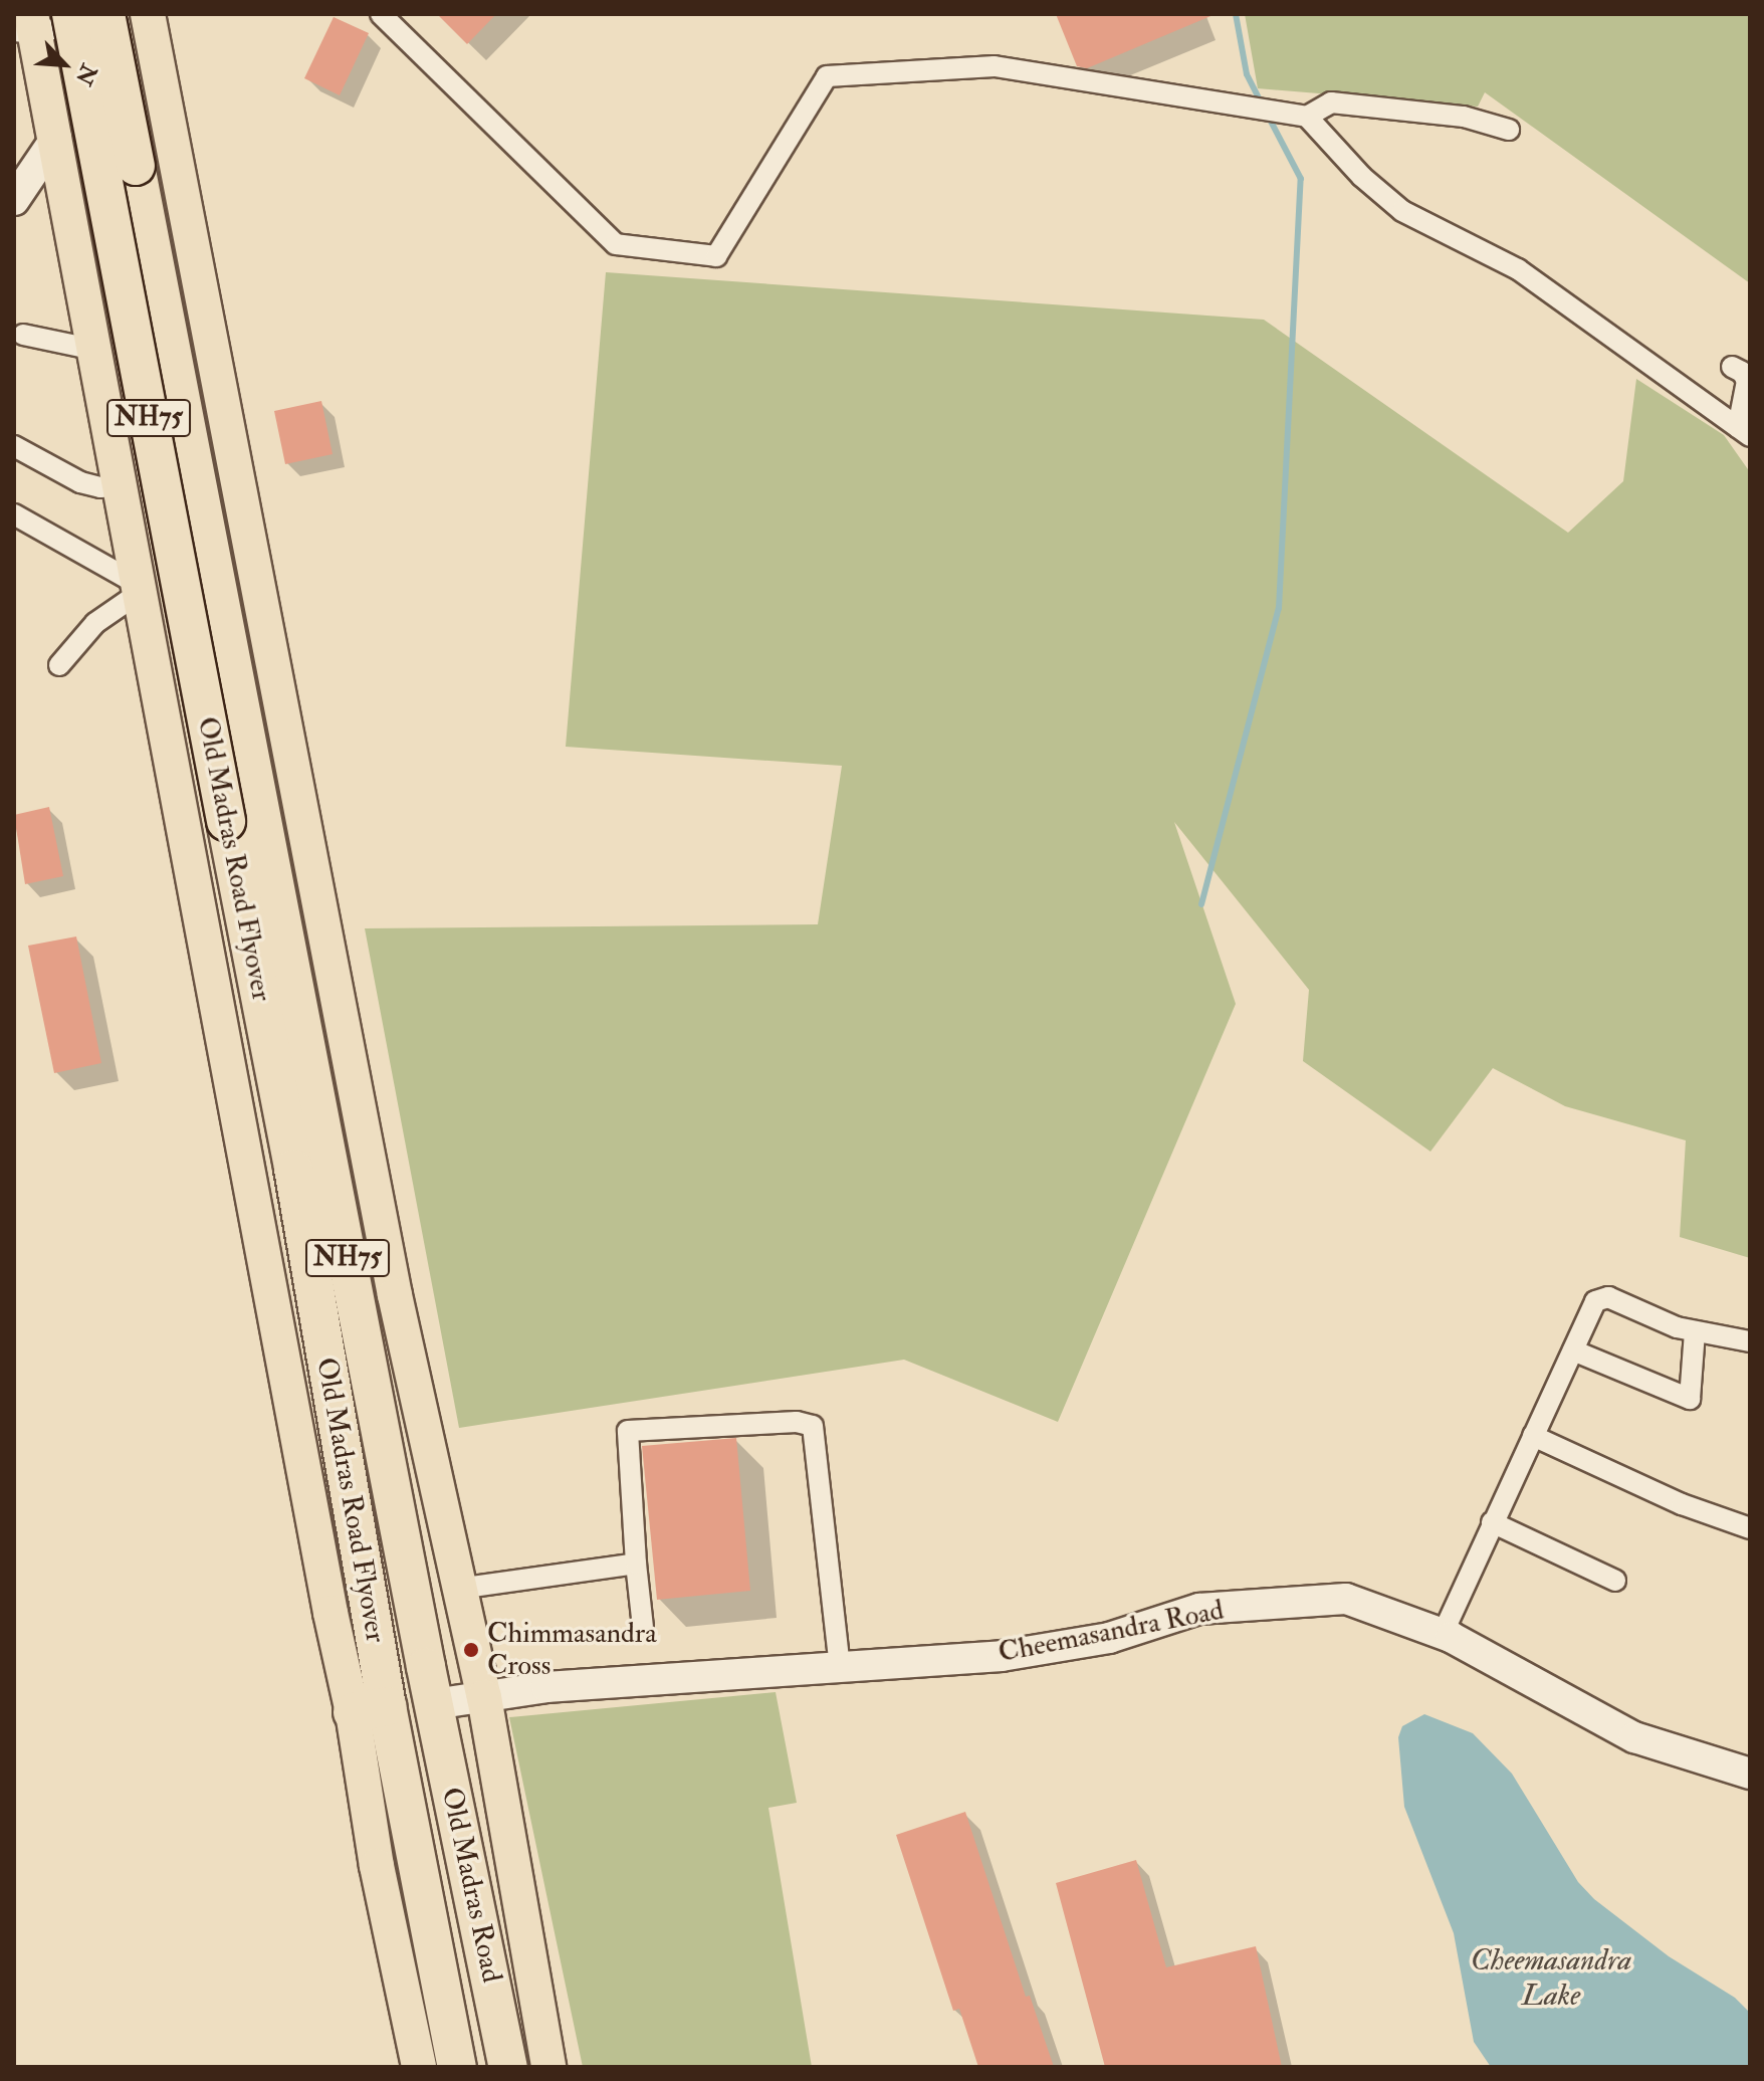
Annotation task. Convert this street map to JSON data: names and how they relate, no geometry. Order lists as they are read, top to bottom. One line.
{"streets":{"highway":["NH75","Old Madras Road Flyover","Old Madras Road"],"street":["Cheemasandra Road"]},"crossings":[["Old Madras Road Flyover","Cheemasandra Road"],["Old Madras Road Flyover","Old Madras Road"],["Cheemasandra Road","Old Madras Road"]],"water":["Cheemasandra Lake"],"places":["Chimmasandra Cross"],"north":"bottom right"}
